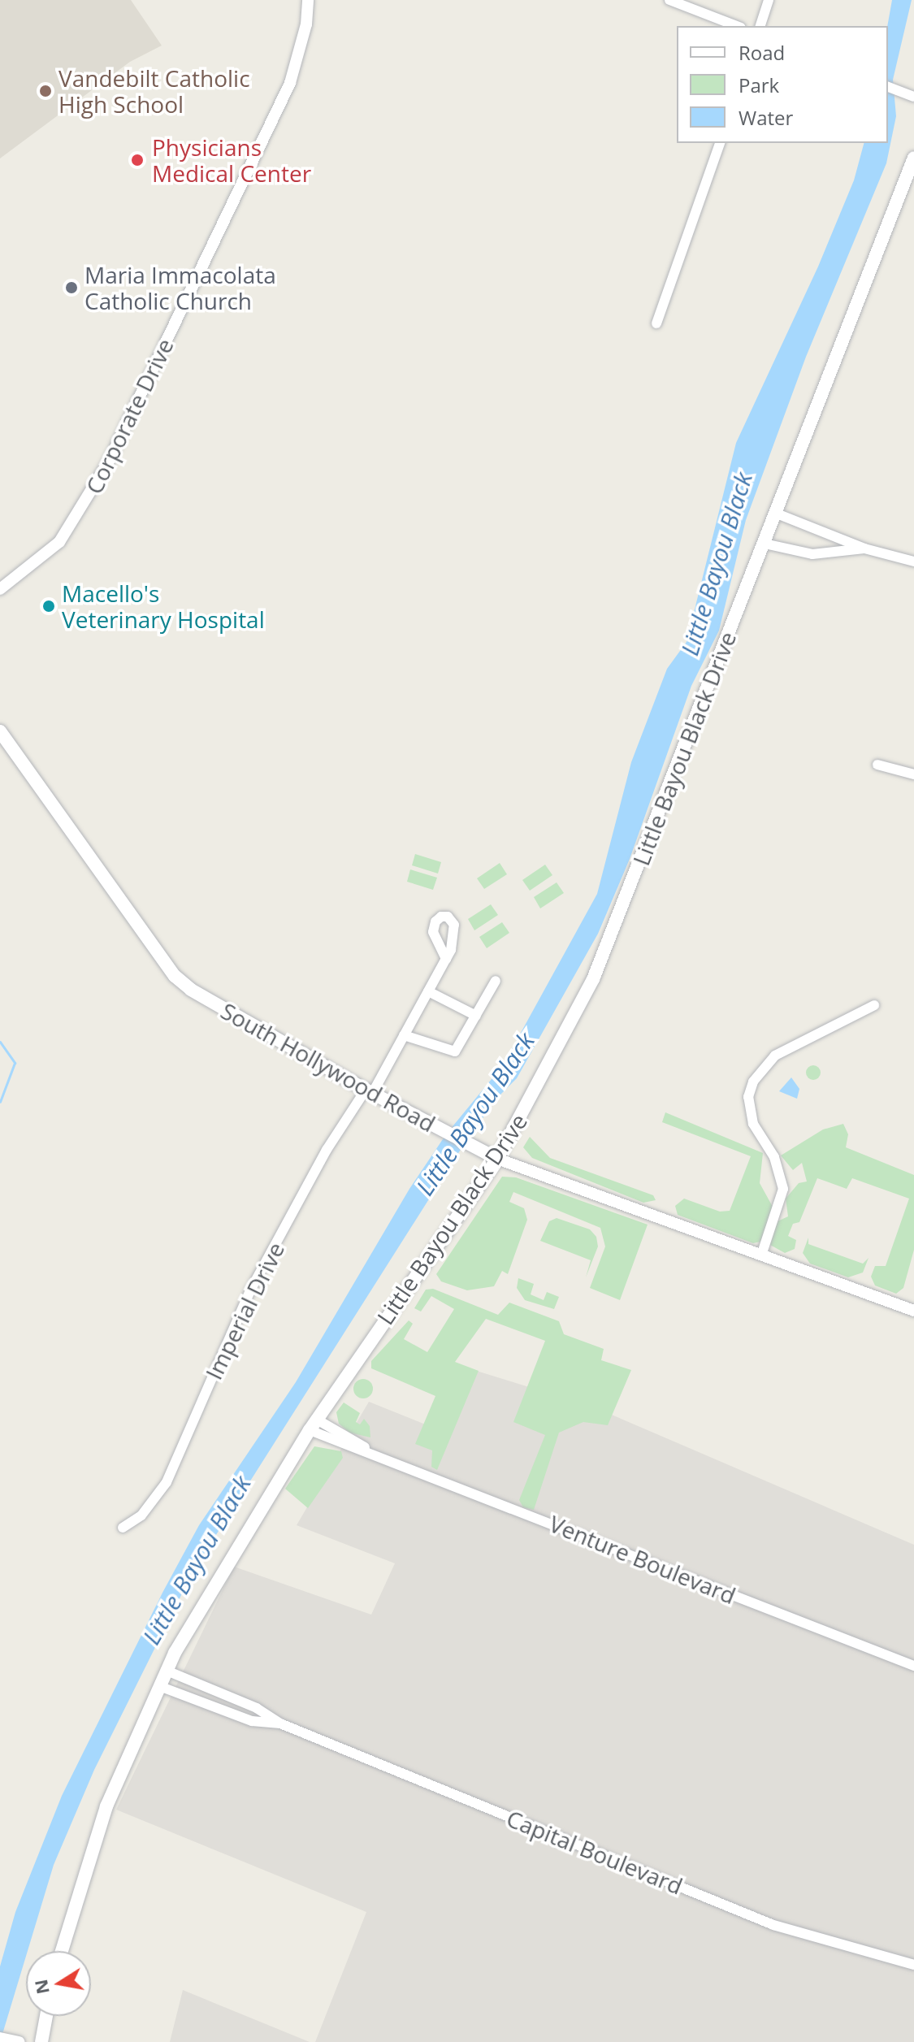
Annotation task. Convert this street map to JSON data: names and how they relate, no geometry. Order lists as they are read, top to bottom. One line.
{"streets":{"main road":["Little Bayou Black Drive","South Hollywood Road"],"street":["Corporate Drive","Imperial Drive","Venture Boulevard","Capital Boulevard"]},"crossings":[["Little Bayou Black Drive","South Hollywood Road"],["Little Bayou Black Drive","Venture Boulevard"],["Little Bayou Black Drive","Capital Boulevard"],["South Hollywood Road","Imperial Drive"]],"water":["Little Bayou Black"],"places":["Vandebilt Catholic High School","Physicians Medical Center","Maria Immacolata Catholic Church","Macello's Veterinary Hospital"],"legend":["Road","Park","Water"],"north":"left"}
